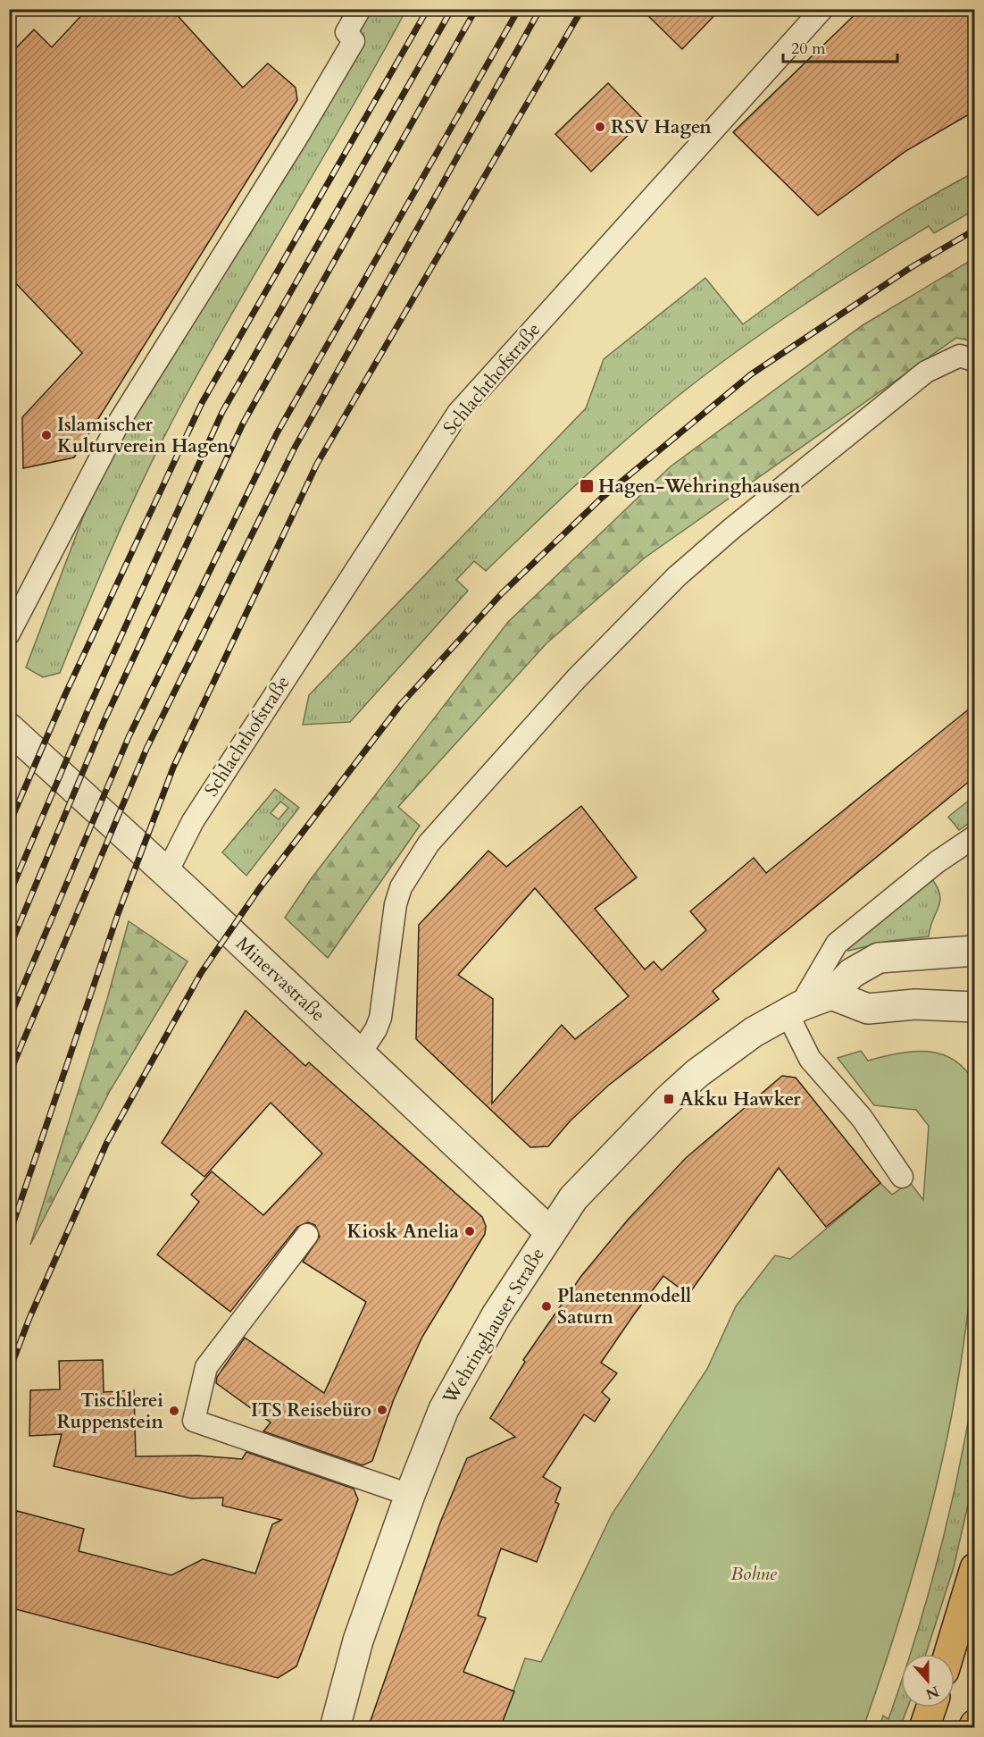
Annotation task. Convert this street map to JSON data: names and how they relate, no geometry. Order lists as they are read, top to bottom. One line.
{"streets":{"street":["Minervastraße","Wehringhauser Straße"],"lane":["Schlachthofstraße"]},"crossings":[["Schlachthofstraße","Minervastraße"],["Minervastraße","Wehringhauser Straße"]],"parks":["Bohne"],"places":{"other":["RSV Hagen","Islamischer Kulturverein Hagen","Kiosk Anelia","Planetenmodell Saturn","ITS Reisebüro","Tischlerei Ruppenstein"],"transit":["Hagen-Wehringhausen","Akku Hawker"]},"scale_bar":"20 m","north":"bottom"}
